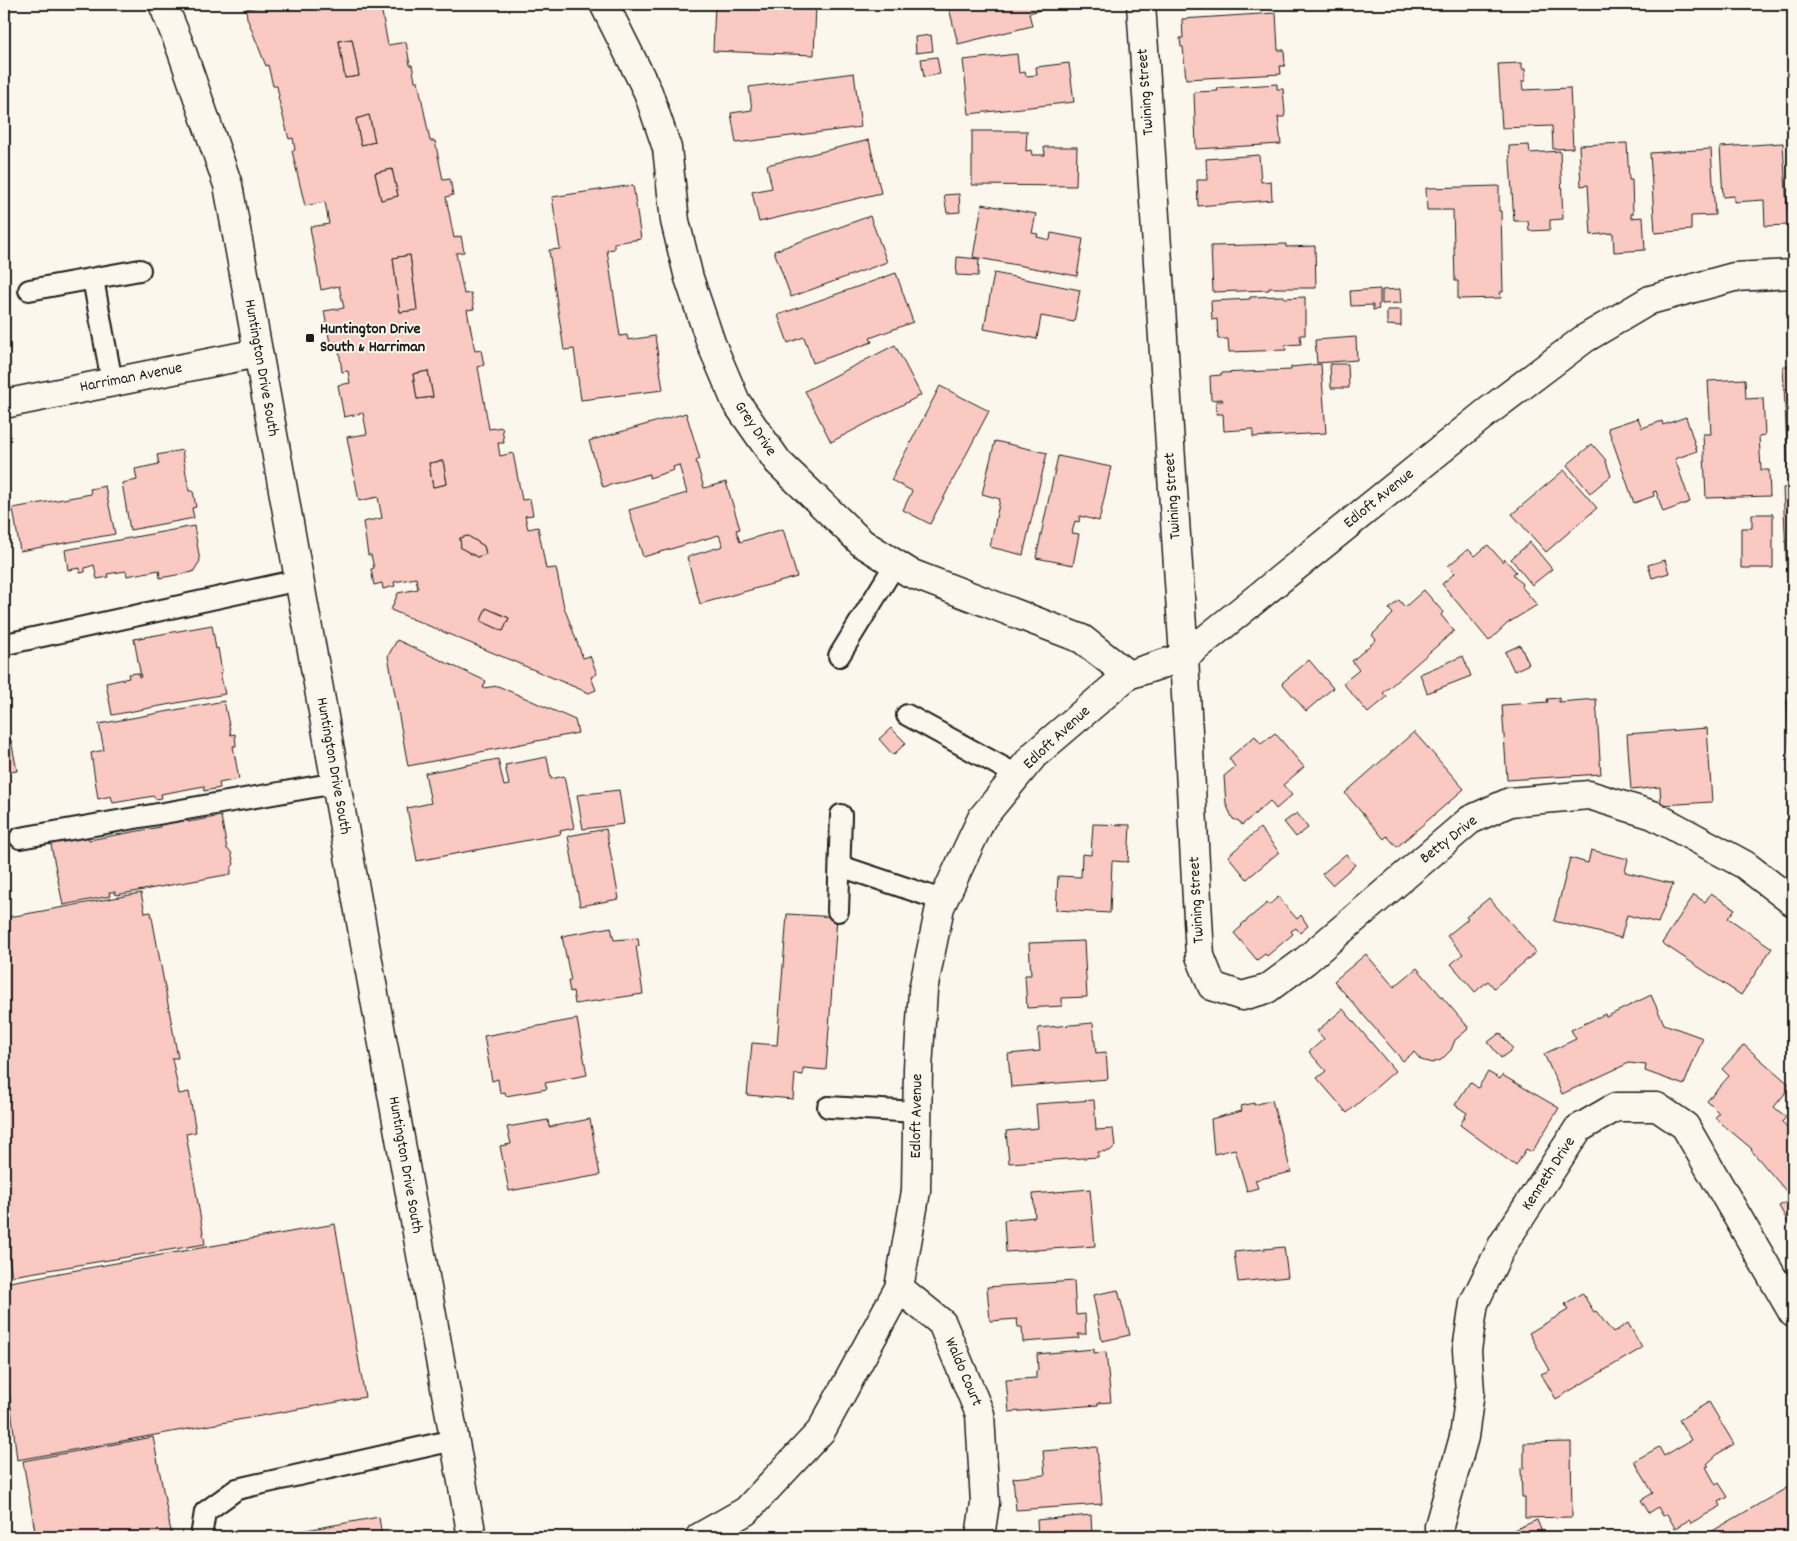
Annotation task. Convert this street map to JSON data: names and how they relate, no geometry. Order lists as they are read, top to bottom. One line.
{"streets":{"street":["Twining Street","Huntington Drive South","Harriman Avenue","Grey Drive","Edloft Avenue","Betty Drive","Kenneth Drive","Waldo Court"]},"crossings":[["Twining Street","Edloft Avenue"],["Twining Street","Betty Drive"],["Huntington Drive South","Harriman Avenue"],["Grey Drive","Edloft Avenue"],["Edloft Avenue","Waldo Court"]],"places":{"transit":["Huntington Drive South & Harriman"]}}
